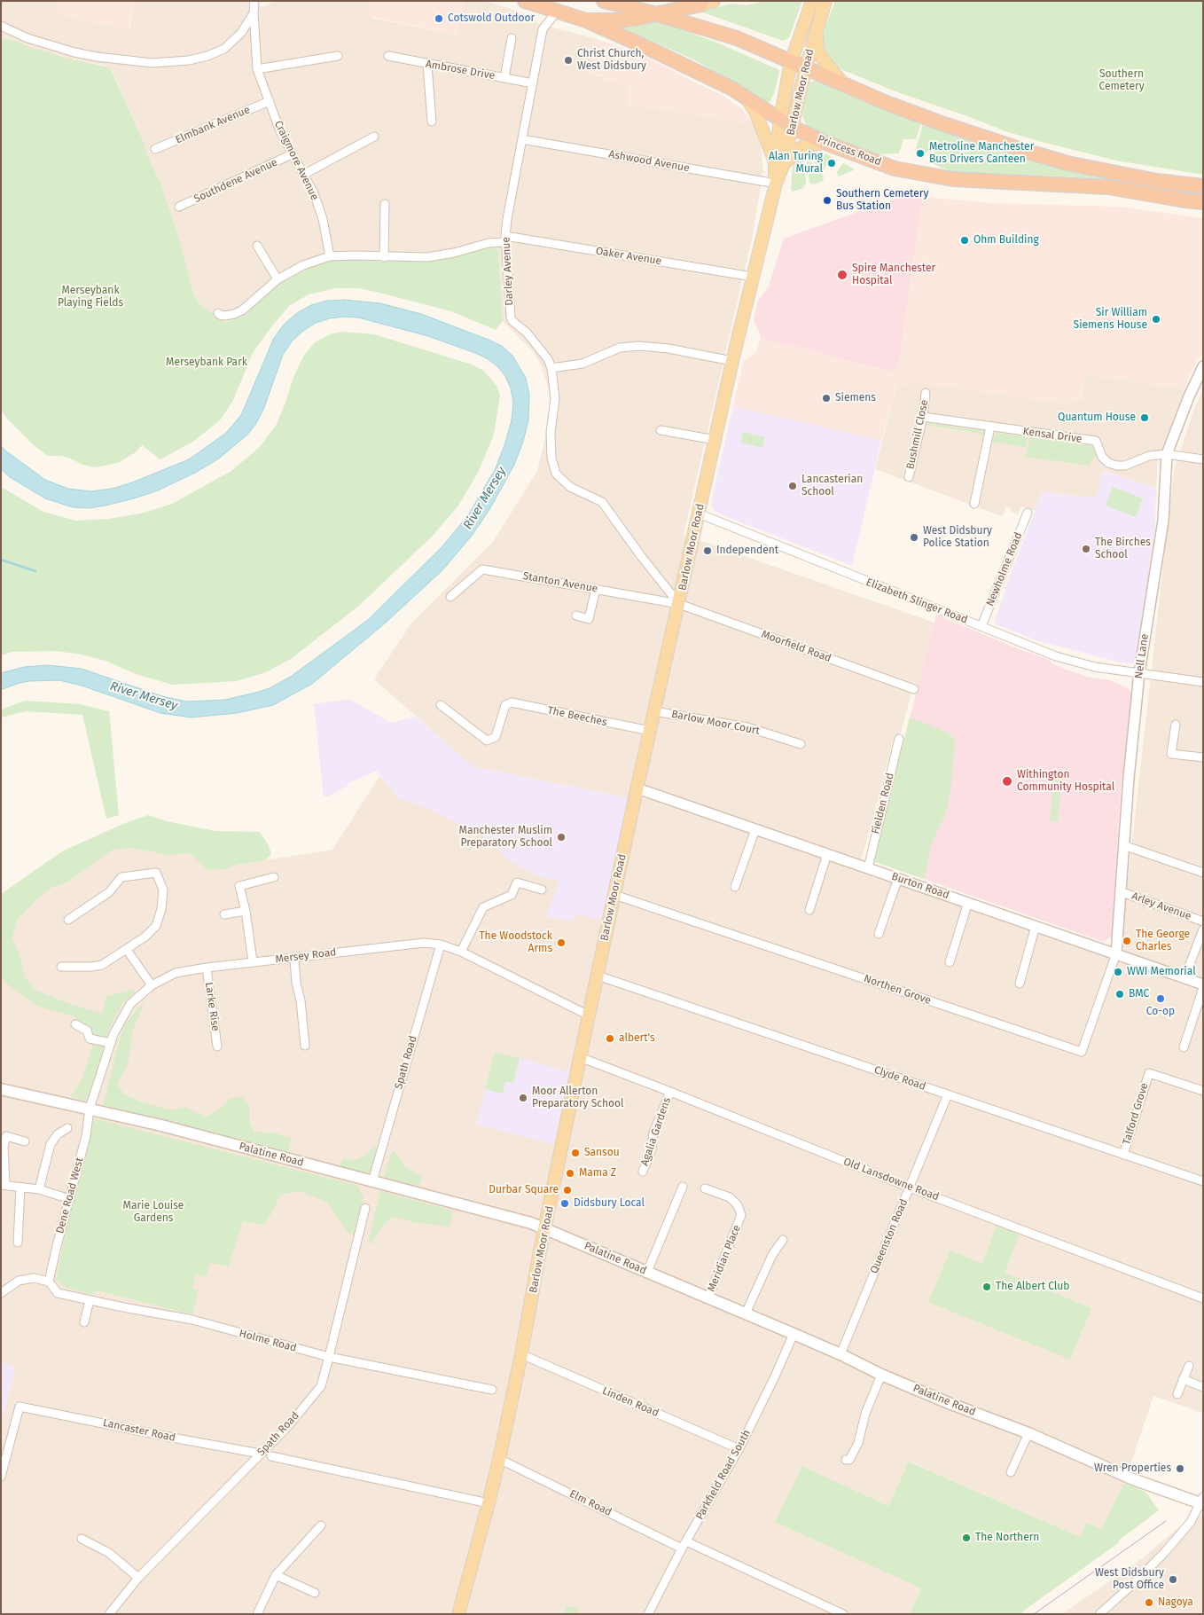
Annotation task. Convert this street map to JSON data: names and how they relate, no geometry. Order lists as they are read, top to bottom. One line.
{"streets":{"highway":["Princess Road"],"main road":["Barlow Moor Road","Palatine Road"],"street":["Ambrose Drive","Elmbank Avenue","Craigmore Avenue","Ashwood Avenue","Southdene Avenue","Oaker Avenue","Darley Avenue","Bushmill Close","Kensal Drive","Newholme Road","Stanton Avenue","Elizabeth Slinger Road","Moorfield Road","Nell Lane","The Beeches","Barlow Moor Court","Fielden Road","Burton Road","Arley Avenue","Mersey Road","Northen Grove","Larke Rise","Spath Road","Clyde Road","Talford Grove","Agalia Gardens","Old Lansdowne Road","Dene Road West","Queenston Road","Meridian Place","Holme Road","Linden Road","Lancaster Road","Parkfield Road South","Elm Road"]},"crossings":[["Ambrose Drive","Darley Avenue"],["Barlow Moor Road","Princess Road"],["Barlow Moor Road","Ashwood Avenue"],["Barlow Moor Road","Oaker Avenue"],["Barlow Moor Road","Darley Avenue"],["Barlow Moor Road","Stanton Avenue"],["Barlow Moor Road","Elizabeth Slinger Road"],["Barlow Moor Road","Moorfield Road"],["Barlow Moor Road","The Beeches"],["Barlow Moor Road","Barlow Moor Court"],["Barlow Moor Road","Burton Road"],["Barlow Moor Road","Mersey Road"],["Barlow Moor Road","Northen Grove"],["Barlow Moor Road","Clyde Road"],["Barlow Moor Road","Palatine Road"],["Barlow Moor Road","Old Lansdowne Road"],["Barlow Moor Road","Linden Road"],["Barlow Moor Road","Elm Road"],["Elmbank Avenue","Craigmore Avenue"],["Princess Road","Darley Avenue"],["Craigmore Avenue","Southdene Avenue"],["Craigmore Avenue","Oaker Avenue"],["Ashwood Avenue","Darley Avenue"],["Oaker Avenue","Darley Avenue"],["Darley Avenue","Stanton Avenue"],["Darley Avenue","Moorfield Road"],["Bushmill Close","Kensal Drive"],["Kensal Drive","Nell Lane"],["Newholme Road","Elizabeth Slinger Road"],["Stanton Avenue","Moorfield Road"],["Elizabeth Slinger Road","Nell Lane"],["Nell Lane","Burton Road"],["Nell Lane","Arley Avenue"],["Nell Lane","Northen Grove"],["Fielden Road","Burton Road"],["Burton Road","Northen Grove"],["Mersey Road","Larke Rise"],["Mersey Road","Spath Road"],["Mersey Road","Palatine Road"],["Mersey Road","Dene Road West"],["Spath Road","Palatine Road"],["Spath Road","Holme Road"],["Spath Road","Lancaster Road"],["Clyde Road","Talford Grove"],["Clyde Road","Queenston Road"],["Agalia Gardens","Old Lansdowne Road"],["Palatine Road","Dene Road West"],["Palatine Road","Queenston Road"],["Palatine Road","Meridian Place"],["Palatine Road","Parkfield Road South"],["Old Lansdowne Road","Queenston Road"],["Dene Road West","Holme Road"],["Linden Road","Parkfield Road South"],["Parkfield Road South","Elm Road"]],"water":["River Mersey"],"parks":["Southern Cemetery","Merseybank Playing Fields","Merseybank Park","Marie Louise Gardens"],"places":["Cotswold Outdoor","Christ Church, West Didsbury","Metroline Manchester Bus Drivers Canteen","Alan Turing Mural","Southern Cemetery Bus Station","Ohm Building","Spire Manchester Hospital","Sir William Siemens House","Siemens","Quantum House","Lancasterian School","West Didsbury Police Station","The Birches School","Independent","Withington Community Hospital","Manchester Muslim Preparatory School","The George Charles","The Woodstock Arms","WWI Memorial","BMC","Co-op","albert's","Moor Allerton Preparatory School","Sansou","Mama Z","Durbar Square","Didsbury Local","The Albert Club","Wren Properties","The Northern","West Didsbury Post Office","Nagoya"]}
